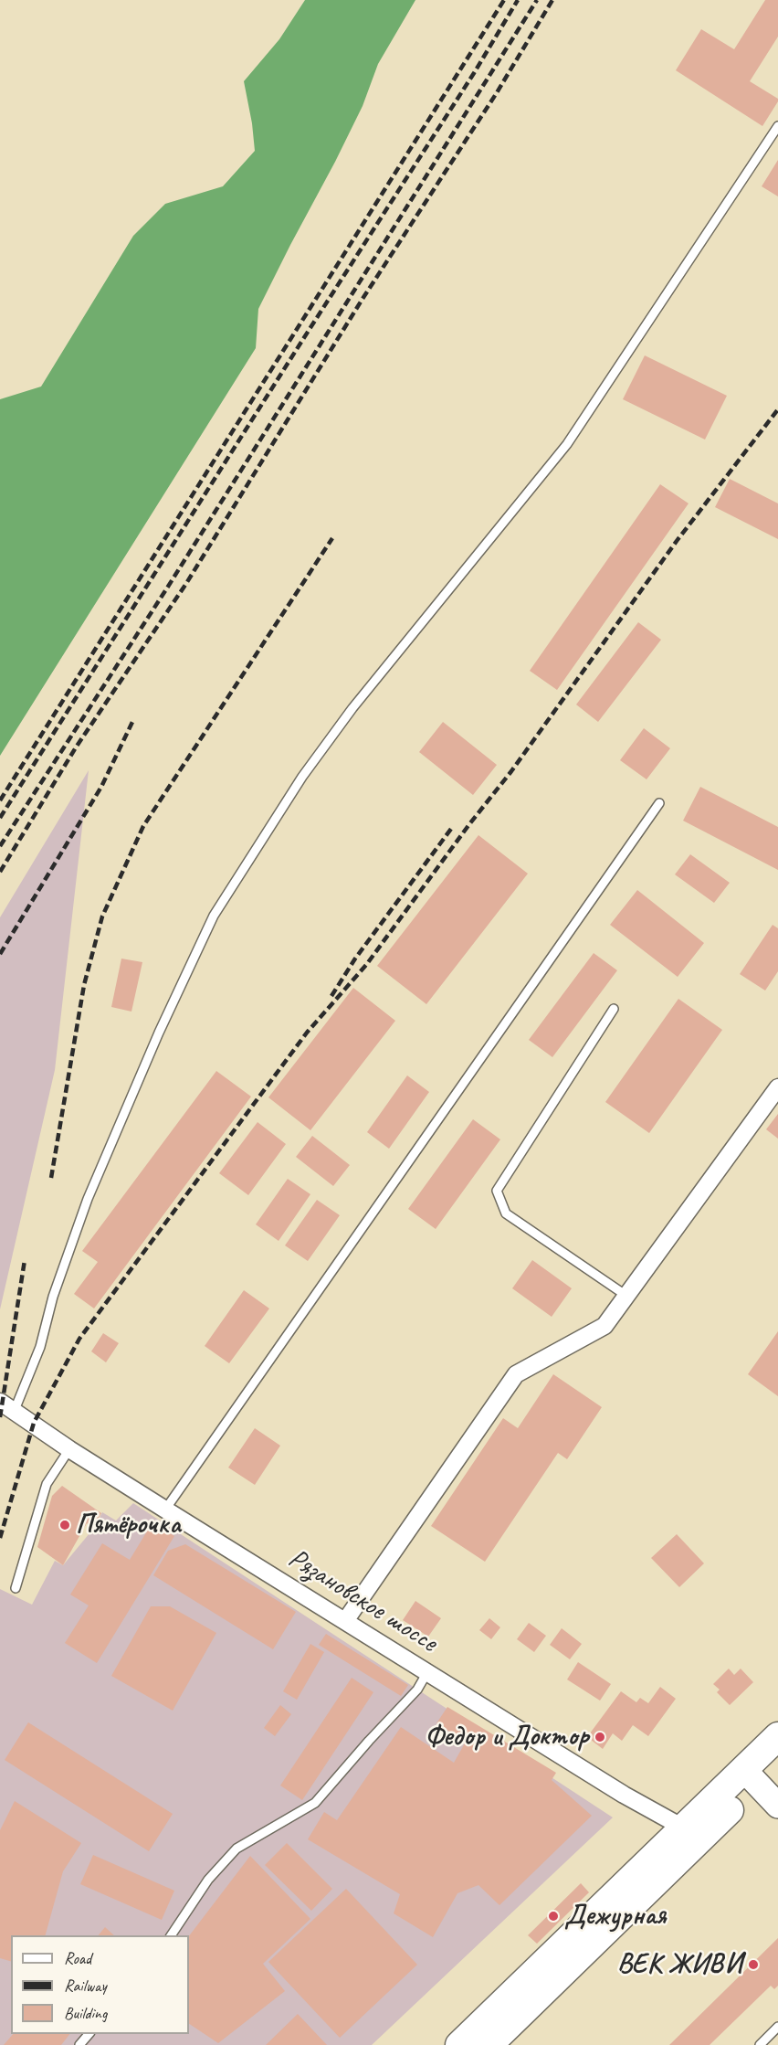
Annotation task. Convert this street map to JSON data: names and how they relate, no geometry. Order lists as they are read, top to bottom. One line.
{"streets":{"street":["Рязановское шоссе"]},"places":["Пятёрочка","Федор и Доктор","Дежурная","ВЕК ЖИВИ"],"legend":["Road","Railway","Building"]}
